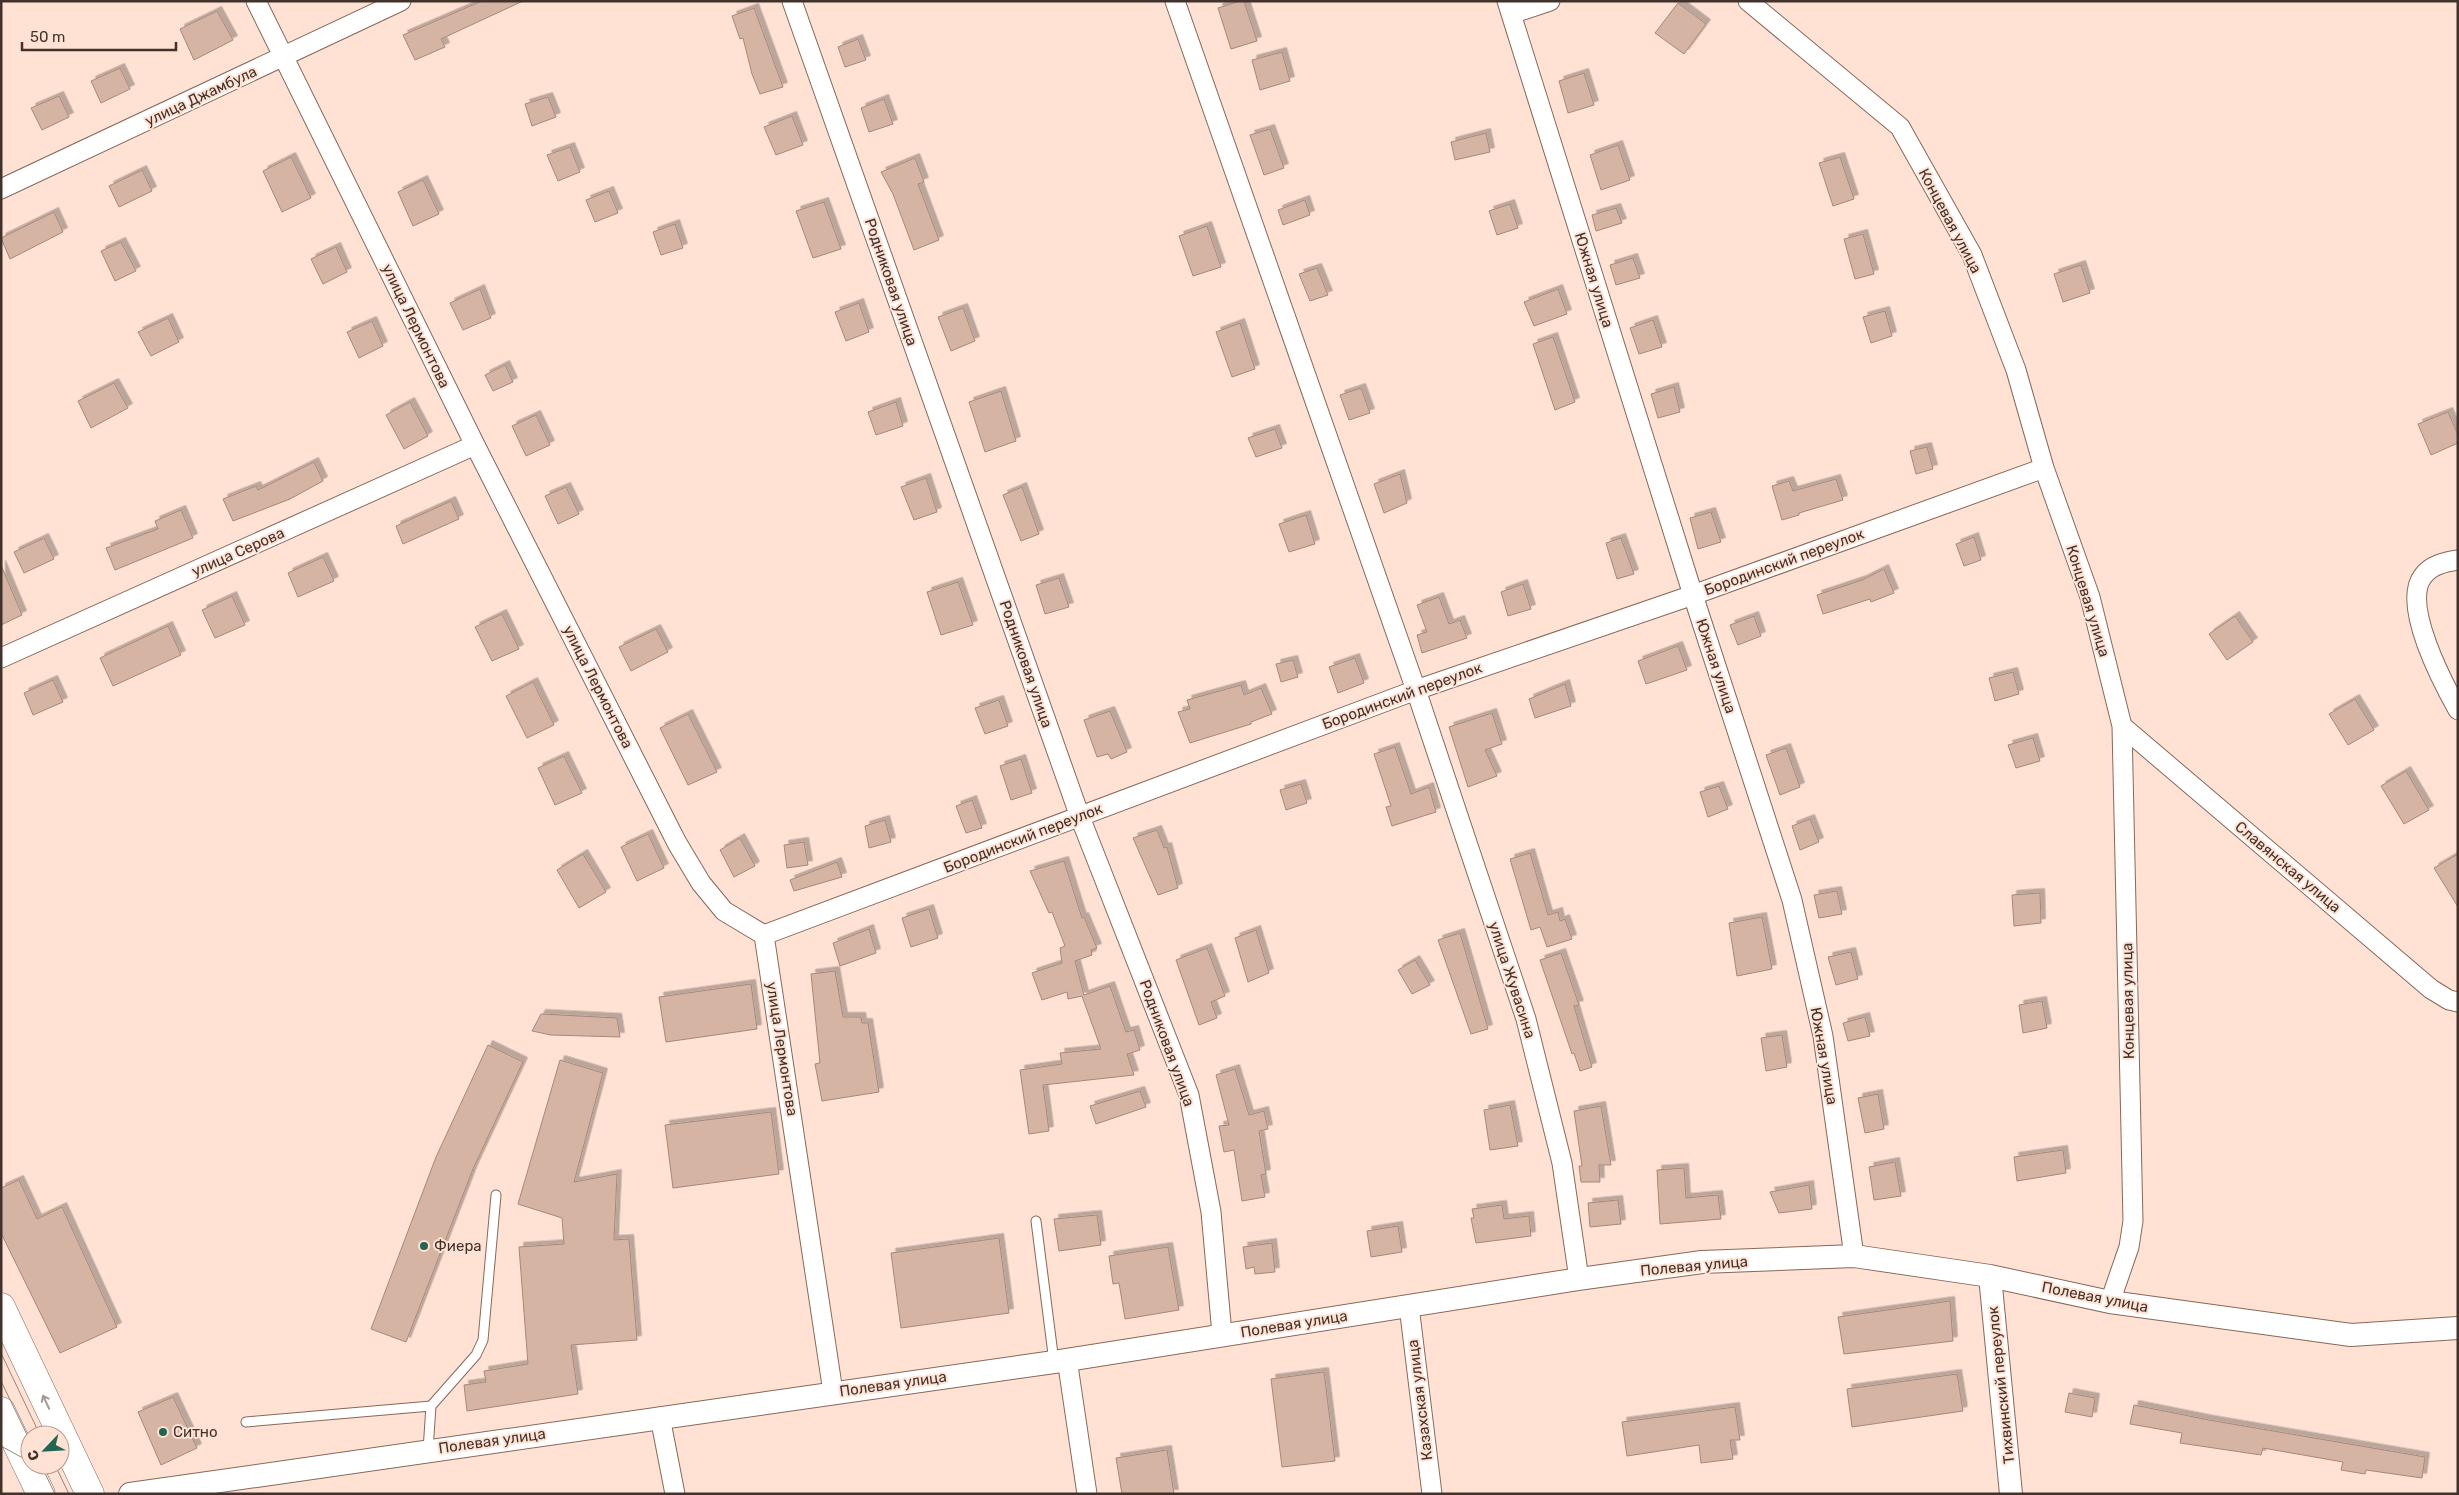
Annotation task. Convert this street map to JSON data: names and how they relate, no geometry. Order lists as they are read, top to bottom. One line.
{"streets":{"street":["улица Джамбула","Концевая улица","Южная улица","Родниковая улица","улица Лермонтова","улица Серова","Бородинский переулок","Славянская улица","улица Жувасина","Полевая улица","Тихвинский переулок","Казахская улица"]},"crossings":[["улица Джамбула","улица Лермонтова"],["Концевая улица","Бородинский переулок"],["Концевая улица","Славянская улица"],["Концевая улица","Полевая улица"],["Южная улица","Бородинский переулок"],["Южная улица","Полевая улица"],["Родниковая улица","Бородинский переулок"],["Родниковая улица","Полевая улица"],["улица Лермонтова","улица Серова"],["улица Лермонтова","Бородинский переулок"],["улица Лермонтова","Полевая улица"],["Бородинский переулок","улица Жувасина"],["улица Жувасина","Полевая улица"],["Полевая улица","Тихвинский переулок"],["Полевая улица","Казахская улица"]],"places":["Фиера","Ситно"],"scale_bar":"50 m","north":"bottom left"}
